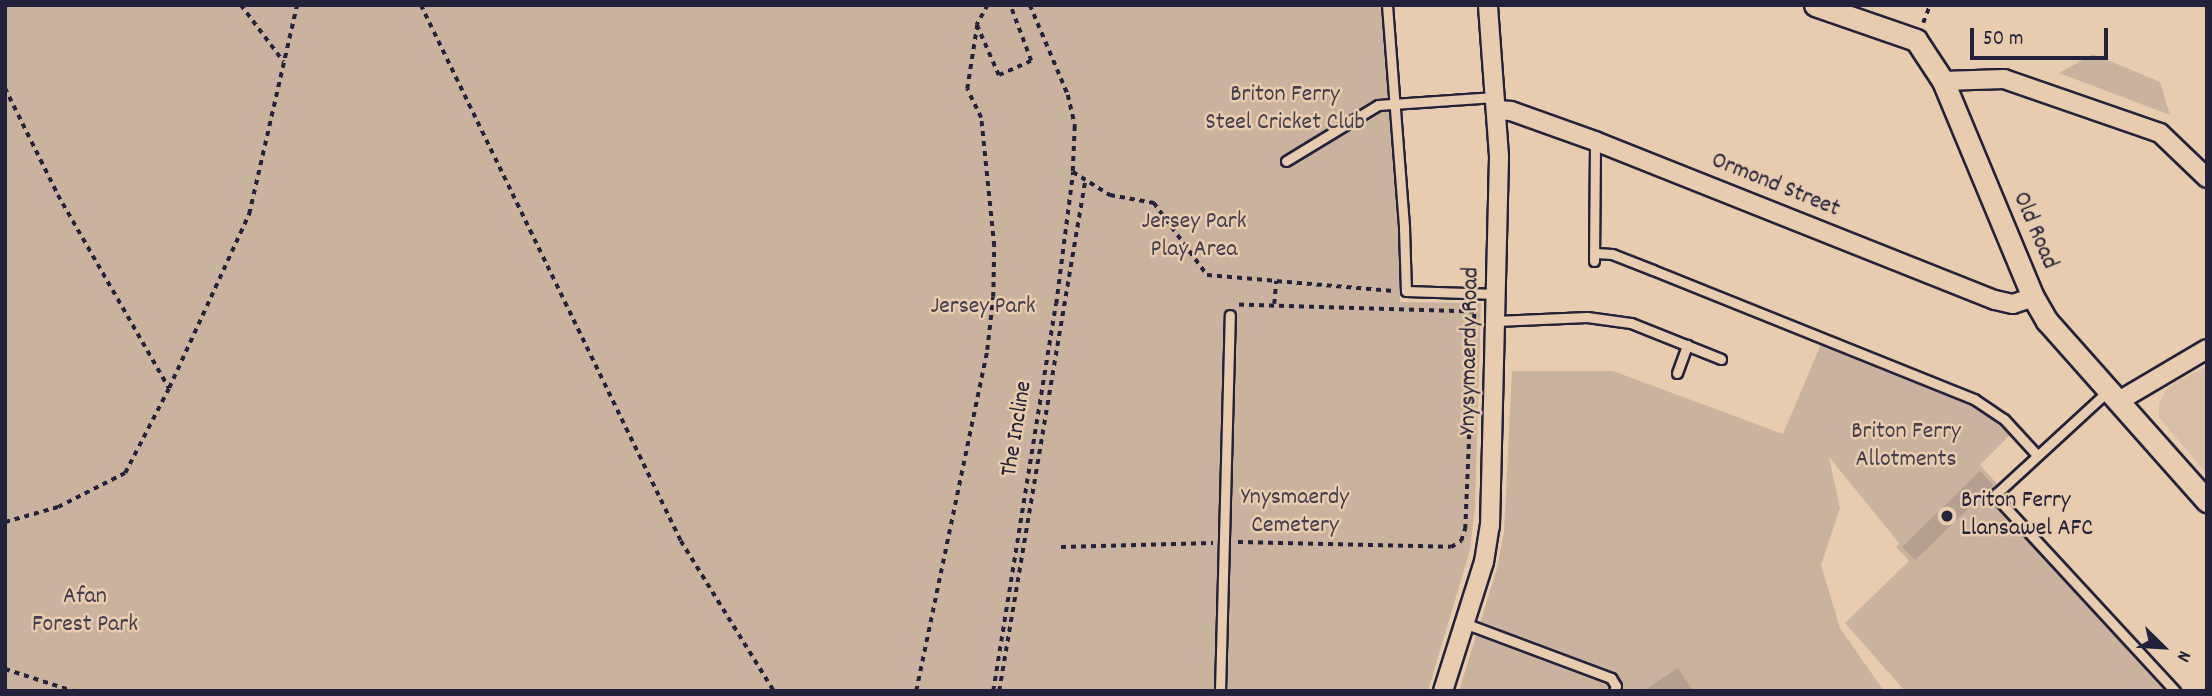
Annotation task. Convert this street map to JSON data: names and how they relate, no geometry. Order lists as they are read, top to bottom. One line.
{"streets":{"street":["Ormond Street","Old Road","Ynysymaerdy Road"],"path":["The Incline"]},"crossings":[["Ormond Street","Old Road"],["Ormond Street","Ynysymaerdy Road"]],"parks":["Briton Ferry Steel Cricket Club","Jersey Park Play Area","Jersey Park","Briton Ferry Allotments","Ynysmaerdy Cemetery","Afan Forest Park"],"places":["Briton Ferry Llansawel AFC"],"scale_bar":"50 m","north":"bottom right"}
